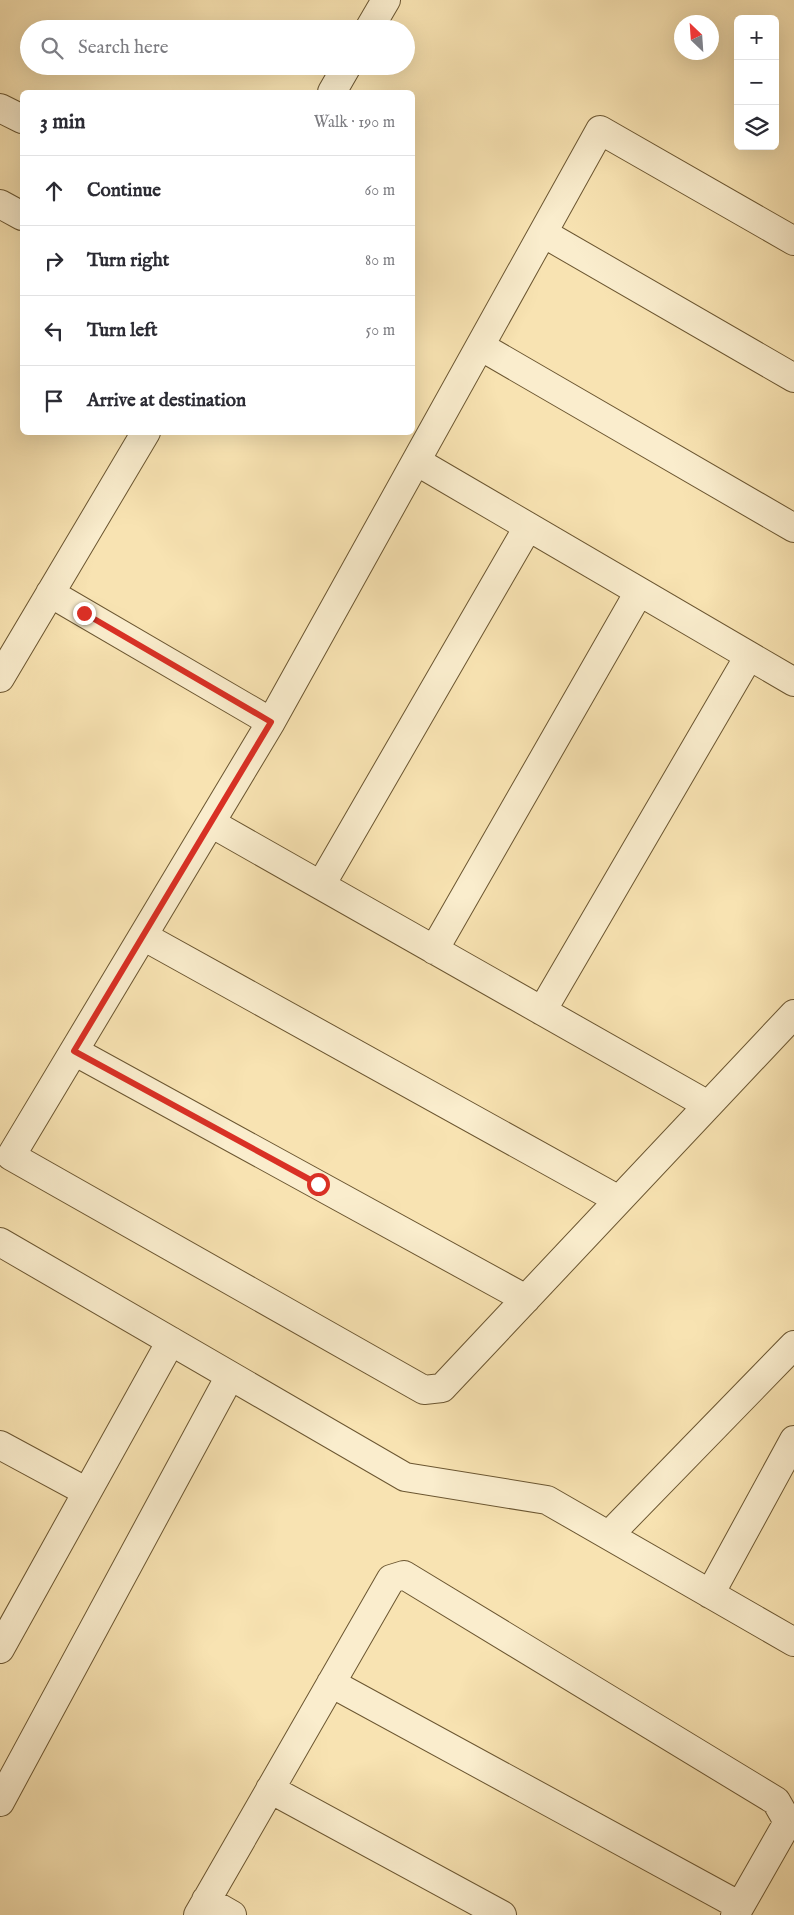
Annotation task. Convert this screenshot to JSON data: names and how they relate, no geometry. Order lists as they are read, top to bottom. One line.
{"north":"top left","page":{"map_buttons":["+","−"],"search":"Search here","heading":["3 min","Walk · 190 m"],"list":[["Continue","60 m"],["Turn right","80 m"],["Turn left","50 m"],"Arrive at destination"]}}
